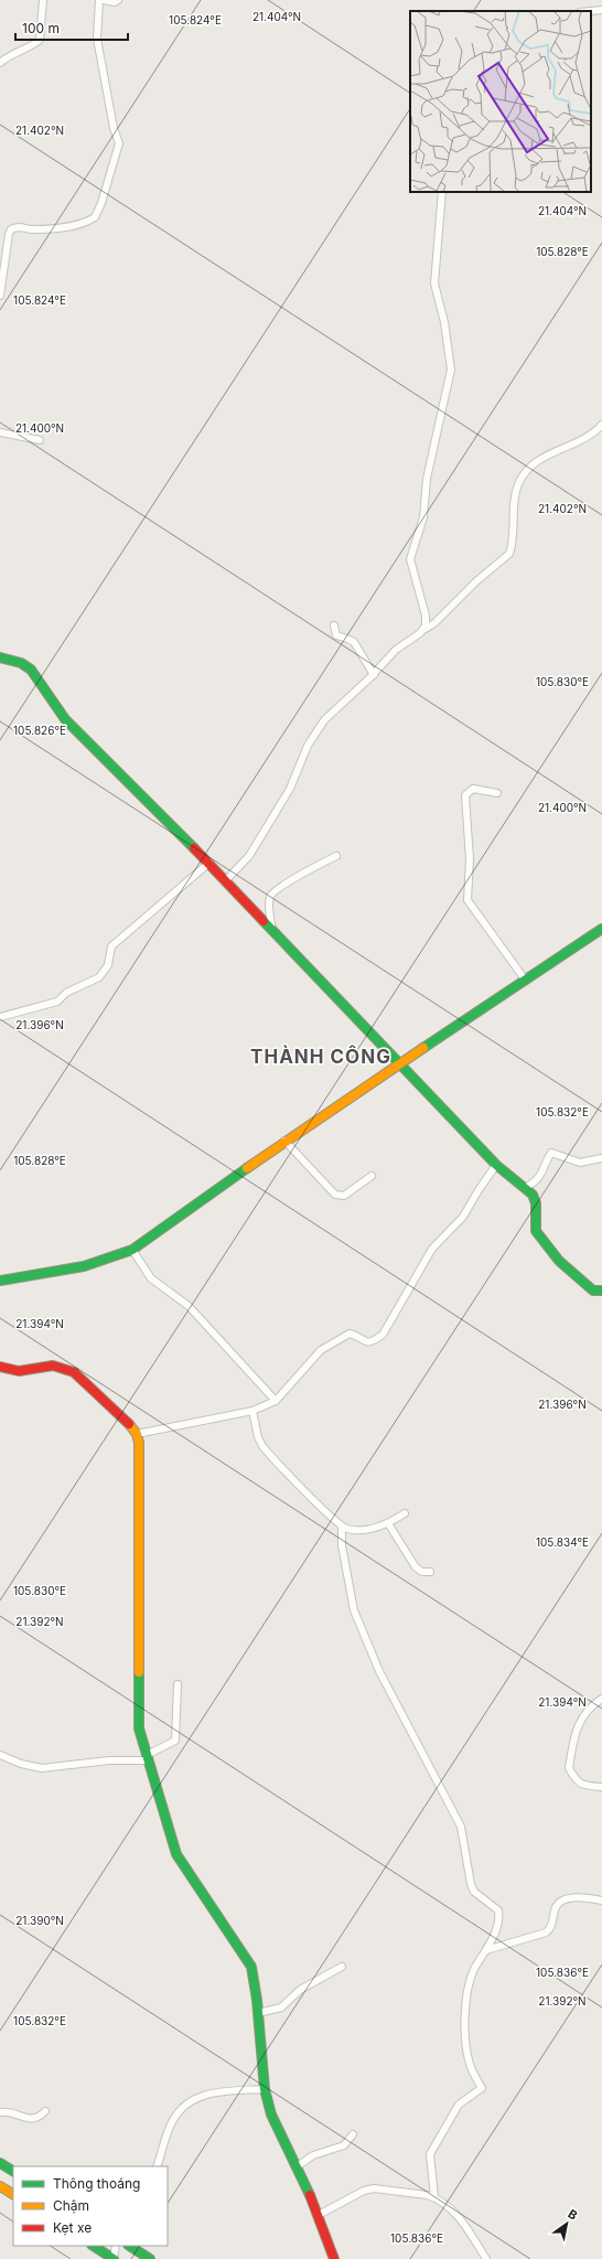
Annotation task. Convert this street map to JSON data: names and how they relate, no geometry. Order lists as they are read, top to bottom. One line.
{"districts":["THÀNH CÔNG"],"legend":["Thông thoáng","Chậm","Kẹt xe"],"scale_bar":"100 m","north":"top right","coordinates":["21.404°N","105.824°E","21.402°N","105.828°E","21.400°N","105.830°E","105.826°E","21.396°N","105.832°E","21.394°N","105.834°E","21.392°N","21.390°N","105.836°E"]}
